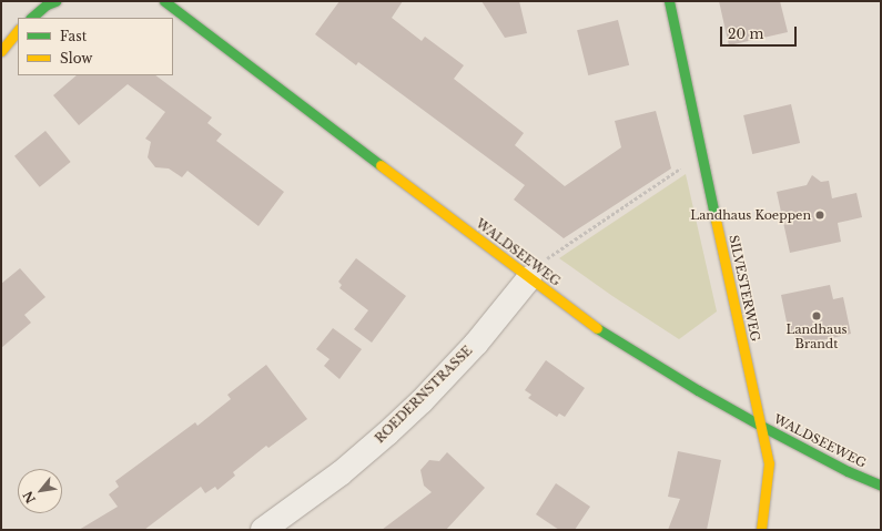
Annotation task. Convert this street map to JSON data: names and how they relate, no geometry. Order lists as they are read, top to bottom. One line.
{"streets":{"street":["WALDSEEWEG","SILVESTERWEG","ROEDERNSTRASSE"]},"crossings":[["WALDSEEWEG","SILVESTERWEG"],["WALDSEEWEG","ROEDERNSTRASSE"]],"places":["Landhaus Koeppen","Landhaus Brandt"],"legend":["Fast","Slow"],"scale_bar":"20 m","north":"bottom left"}
